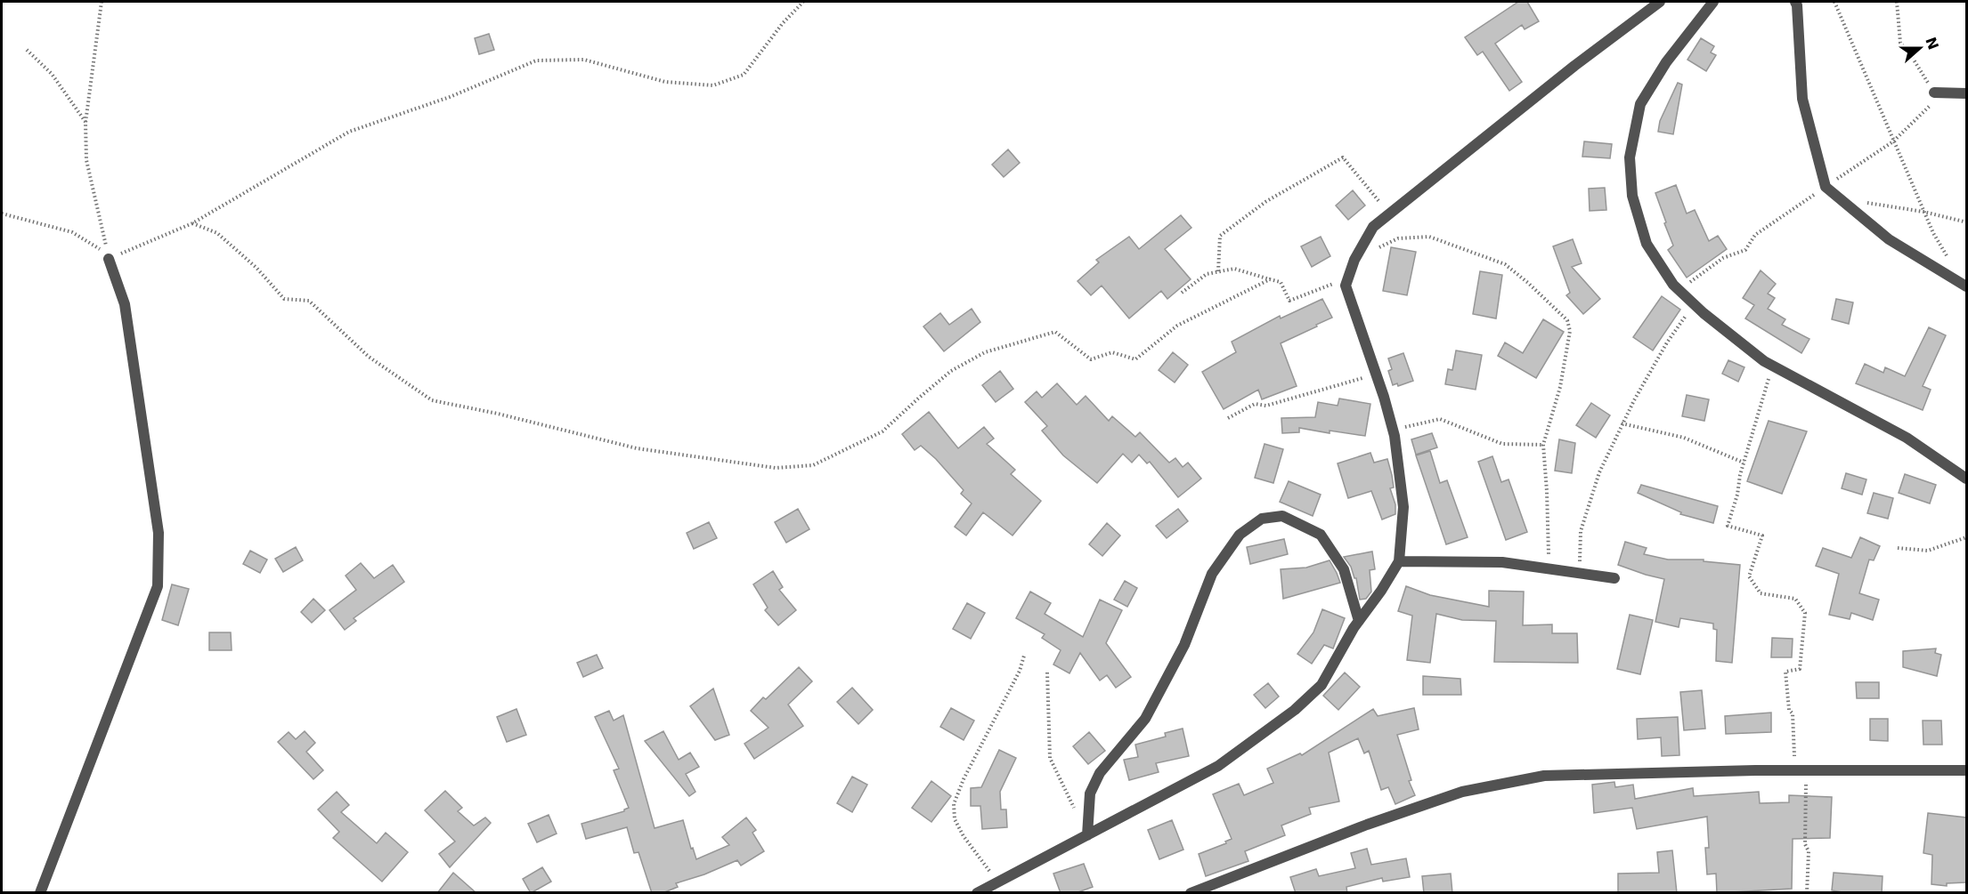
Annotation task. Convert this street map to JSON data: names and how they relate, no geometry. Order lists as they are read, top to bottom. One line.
{"north":"right"}
